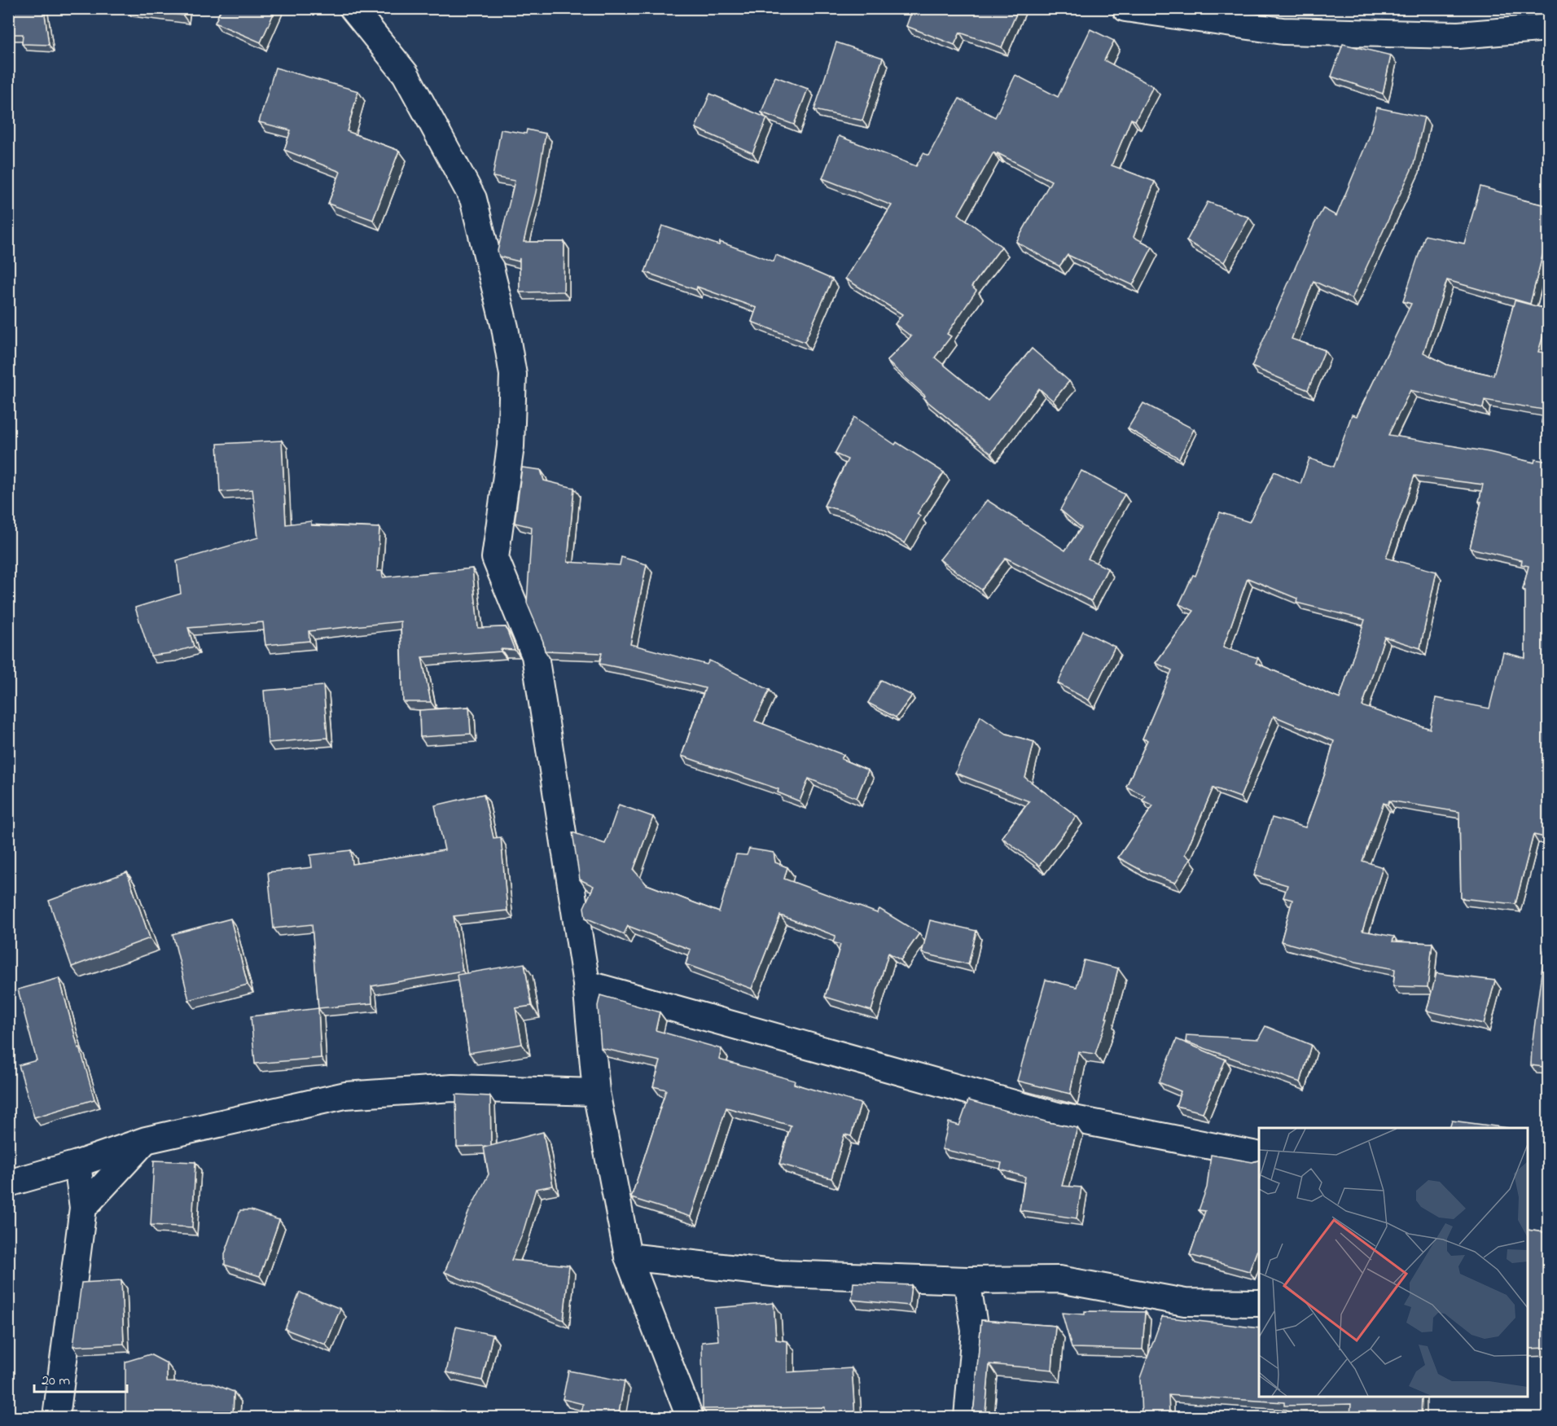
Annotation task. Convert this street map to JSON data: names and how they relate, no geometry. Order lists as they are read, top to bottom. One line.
{"scale_bar":"20 m"}
